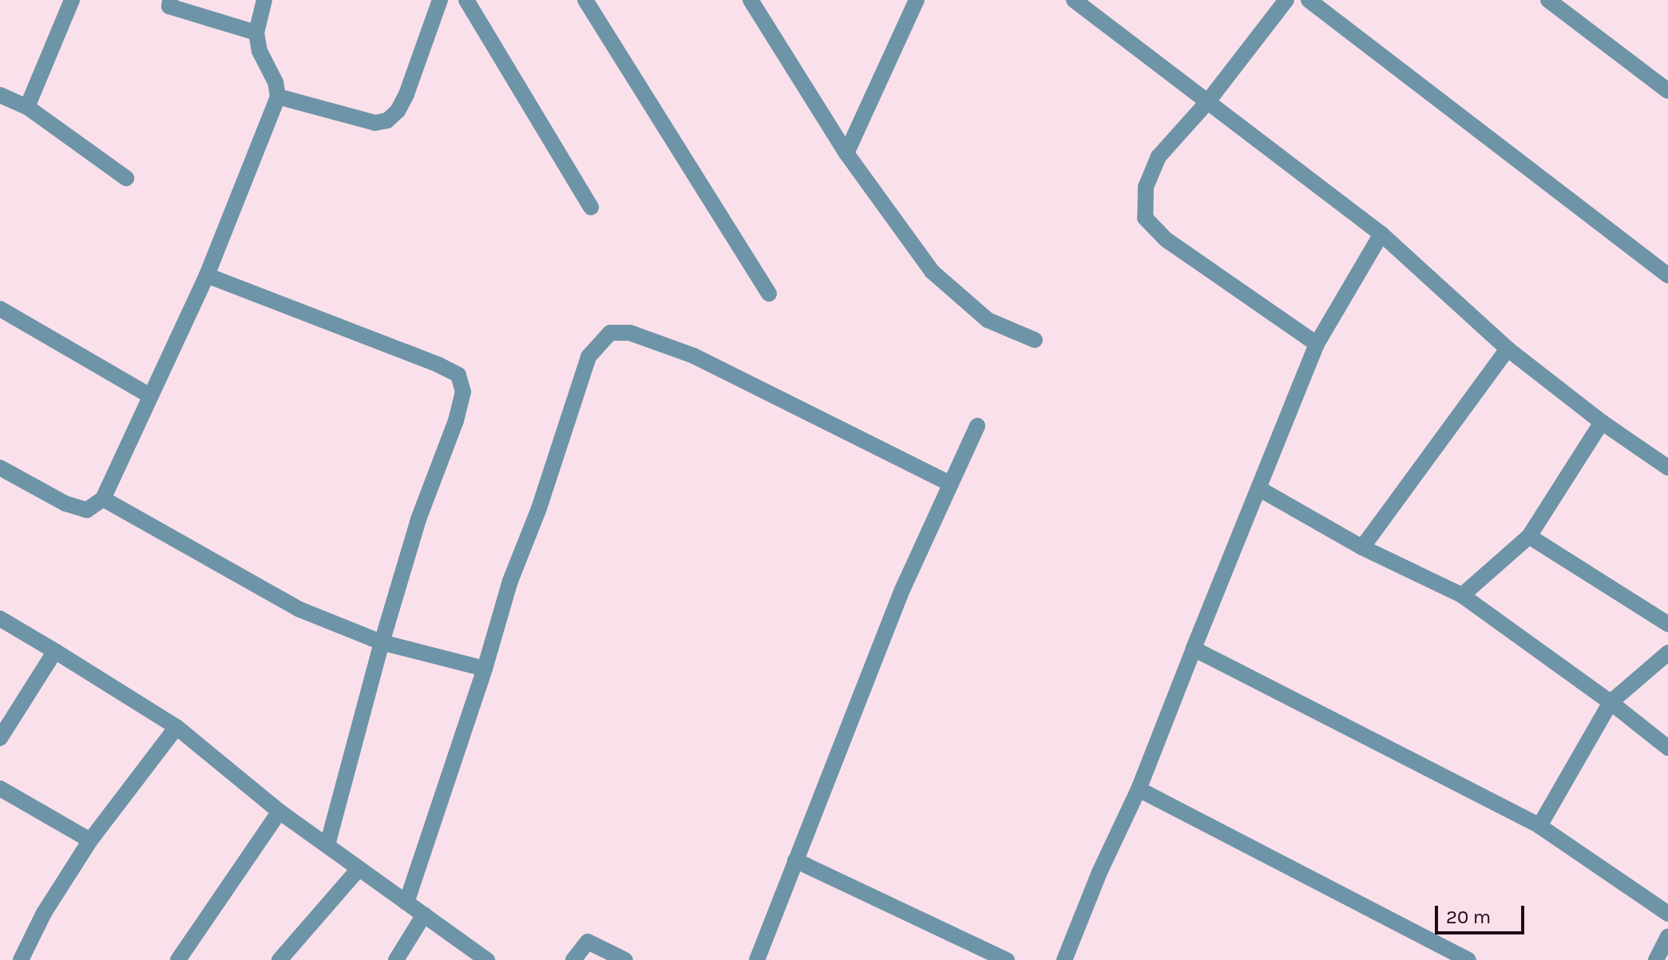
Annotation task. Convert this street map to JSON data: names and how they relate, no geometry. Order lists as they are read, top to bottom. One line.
{"scale_bar":"20 m"}
